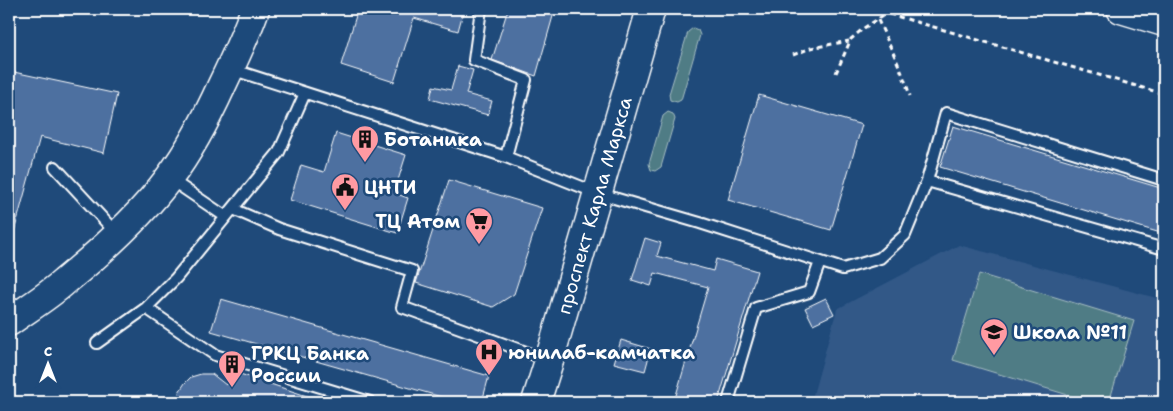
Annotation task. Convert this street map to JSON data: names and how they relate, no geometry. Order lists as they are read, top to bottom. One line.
{"streets":{"main road":["проспект Карла Маркса"]},"places":{"building":["Ботаника","ГРКЦ Банка России"],"public building":["ЦНТИ"],"supermarket":["ТЦ Атом"],"school or university":["Школа №11"],"hospital":["юнилаб-камчатка"]},"north":"top"}
